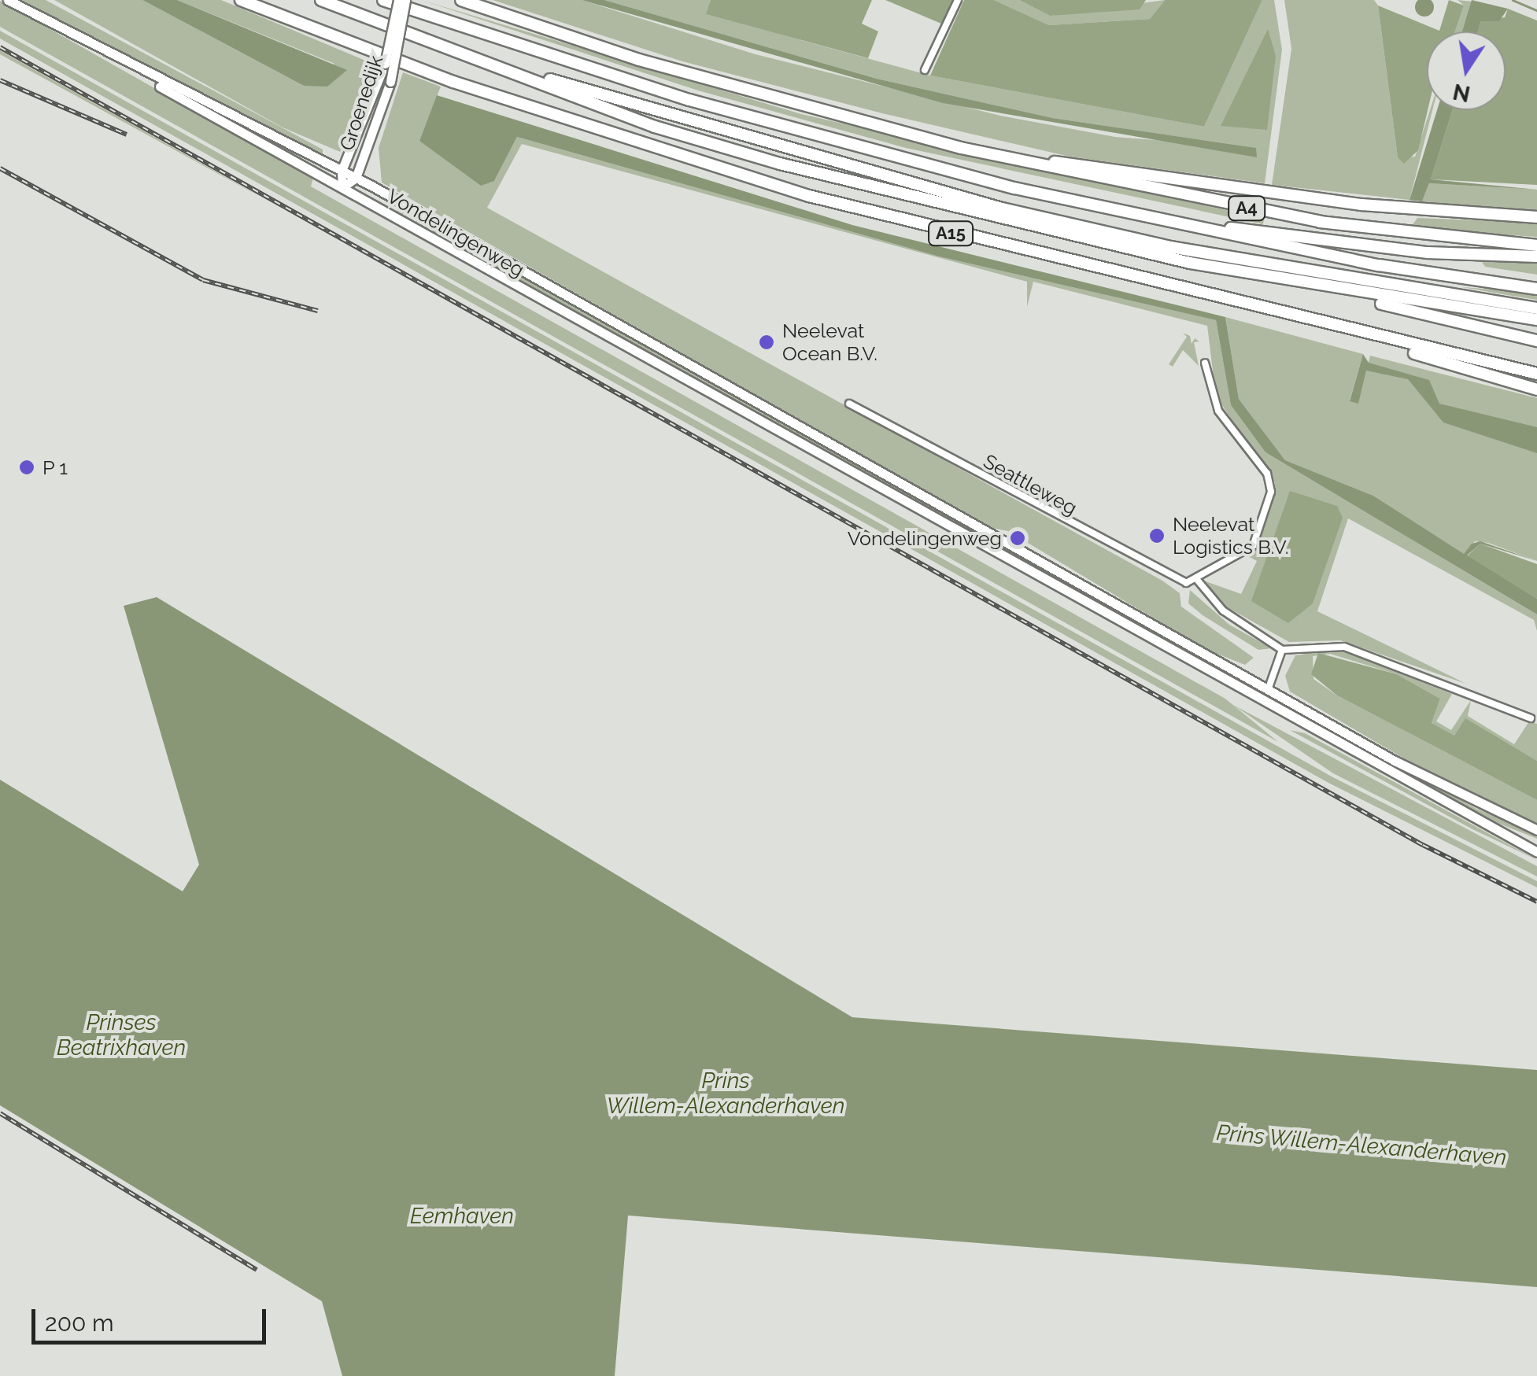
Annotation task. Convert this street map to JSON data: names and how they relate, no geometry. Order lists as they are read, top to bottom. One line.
{"streets":{"highway":["A4","A15"],"main road":["Groenedijk","Vondelingenweg"],"street":["Seattleweg"]},"crossings":[["Groenedijk","Vondelingenweg"]],"water":["Prinses Beatrixhaven","Prins Willem-Alexanderhaven","Eemhaven"],"places":["Neelevat Ocean B.V.","P 1","Neelevat Logistics B.V.","Vondelingenweg"],"scale_bar":"200 m","north":"bottom"}
